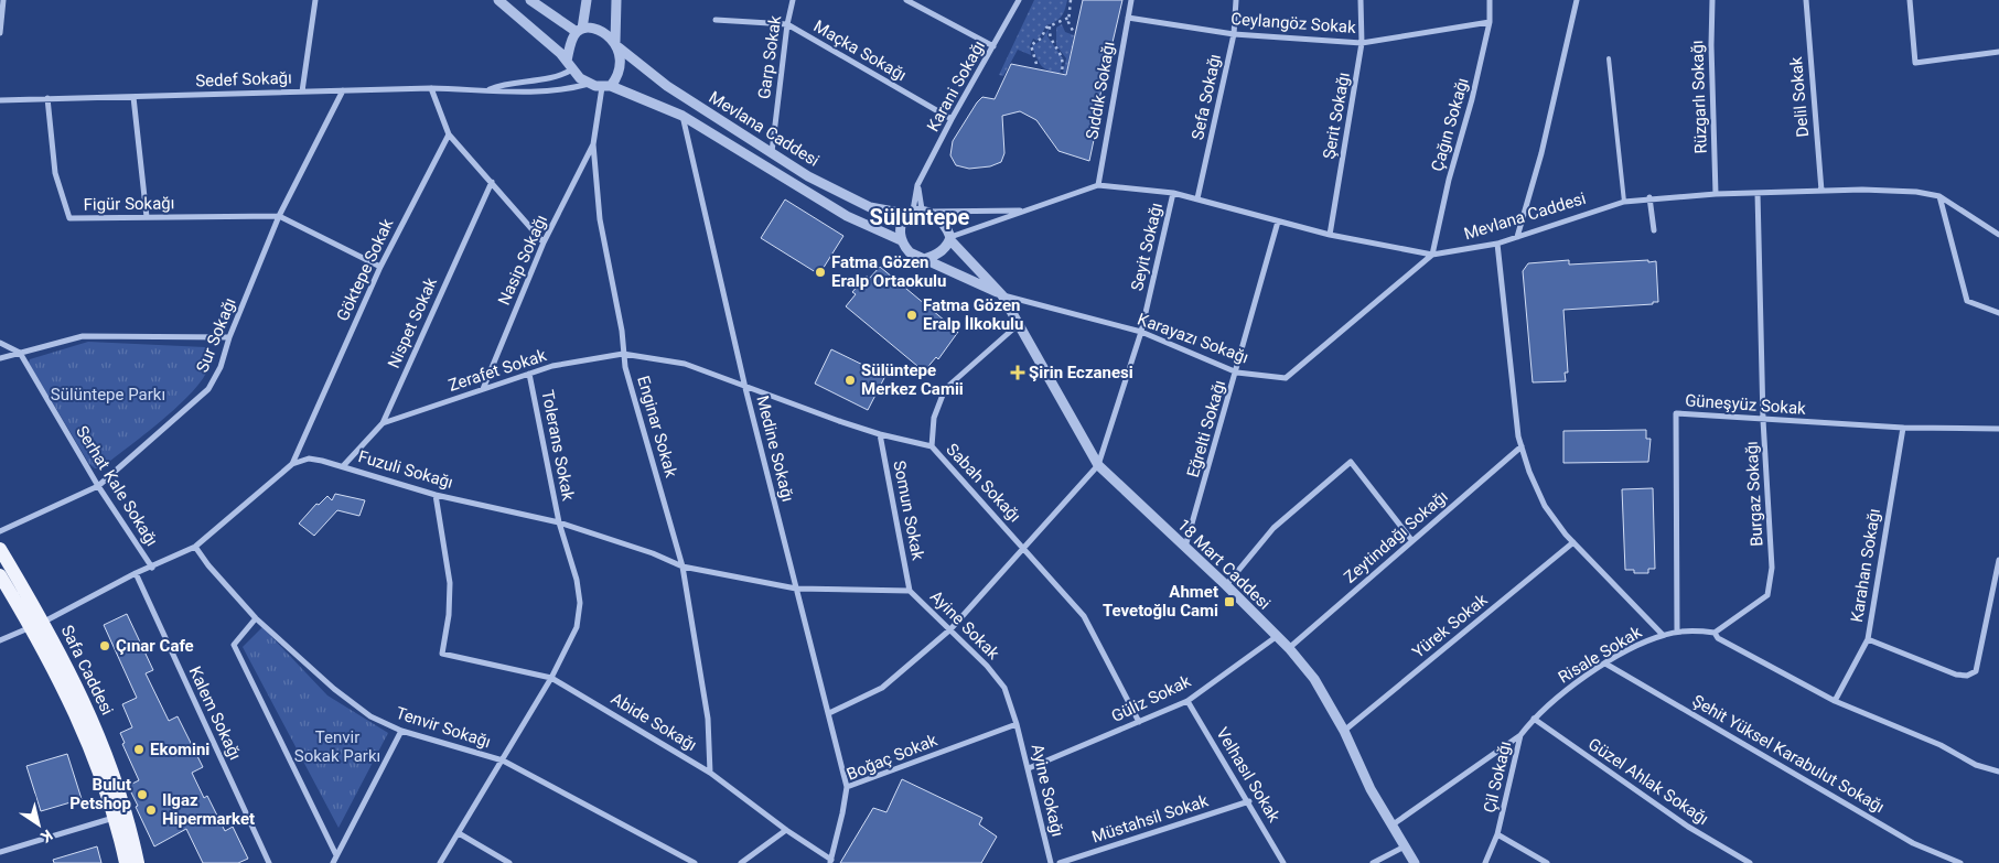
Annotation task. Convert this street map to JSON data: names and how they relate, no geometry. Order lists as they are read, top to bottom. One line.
{"streets":{"main road":["Safa Caddesi"],"street":["Ceylangöz Sokak","Maçka Sokağı","Garp Sokak","Sedef Sokağı","Karani Sokağı","Sıddık Sokağı","Sefa Sokağı","Rüzgarlı Sokağı","Delil Sokak","Şerit Sokağı","Çağın Sokağı","Mevlana Caddesi","Figür Sokağı","Seyit Sokağı","Nasip Sokağı","Göktepe Sokak","Nispet Sokak","Sur Sokağı","Karayazı Sokağı","Zerafet Sokak","Güneşyüz Sokak","Enginar Sokak","Eğrelti Sokağı","Tolerans Sokak","Medine Sokağı","Fuzuli Sokağı","Sabah Sokağı","Serhat Kale Sokağı","Burgaz Sokağı","Somun Sokak","Zeytindağı Sokağı","18 Mart Caddesi","Karahan Sokağı","Ayine Sokak","Yürek Sokak","Risale Sokak","Güliz Sokak","Kalem Sokağı","Abide Sokağı","Tenvir Sokağı","Şehit Yüksel Karabulut Sokağı","Boğaç Sokak","Velhasıl Sokak","Çil Sokağı","Güzel Ahlak Sokağı","Ayine Sokağı","Müstahsil Sokak"]},"crossings":[["Ceylangöz Sokak","Sıddık Sokağı"],["Ceylangöz Sokak","Sefa Sokağı"],["Ceylangöz Sokak","Şerit Sokağı"],["Ceylangöz Sokak","Çağın Sokağı"],["Maçka Sokağı","Garp Sokak"],["Maçka Sokağı","Karani Sokağı"],["Garp Sokak","Mevlana Caddesi"],["Sedef Sokağı","Figür Sokağı"],["Sedef Sokağı","Sur Sokağı"],["Karani Sokağı","Mevlana Caddesi"],["Karani Sokağı","18 Mart Caddesi"],["Sıddık Sokağı","Mevlana Caddesi"],["Sefa Sokağı","Mevlana Caddesi"],["Rüzgarlı Sokağı","Mevlana Caddesi"],["Delil Sokak","Mevlana Caddesi"],["Şerit Sokağı","Mevlana Caddesi"],["Çağın Sokağı","Mevlana Caddesi"],["Çağın Sokağı","Karayazı Sokağı"],["Mevlana Caddesi","Seyit Sokağı"],["Mevlana Caddesi","Karayazı Sokağı"],["Mevlana Caddesi","Enginar Sokak"],["Mevlana Caddesi","Eğrelti Sokağı"],["Mevlana Caddesi","Medine Sokağı"],["Mevlana Caddesi","Burgaz Sokağı"],["Mevlana Caddesi","18 Mart Caddesi"],["Figür Sokağı","Sur Sokağı"],["Seyit Sokağı","Karayazı Sokağı"],["Seyit Sokağı","18 Mart Caddesi"],["Nasip Sokağı","Zerafet Sokak"],["Nasip Sokağı","Enginar Sokak"],["Göktepe Sokak","Fuzuli Sokağı"],["Nispet Sokak","Zerafet Sokak"],["Nispet Sokak","Fuzuli Sokağı"],["Sur Sokağı","Serhat Kale Sokağı"],["Karayazı Sokağı","Eğrelti Sokağı"],["Karayazı Sokağı","18 Mart Caddesi"],["Zerafet Sokak","Enginar Sokak"],["Zerafet Sokak","Tolerans Sokak"],["Zerafet Sokak","Sabah Sokağı"],["Güneşyüz Sokak","Burgaz Sokağı"],["Güneşyüz Sokak","Karahan Sokağı"],["Güneşyüz Sokak","Risale Sokak"],["Enginar Sokak","Fuzuli Sokağı"],["Enginar Sokak","Sabah Sokağı"],["Enginar Sokak","Abide Sokağı"],["Eğrelti Sokağı","18 Mart Caddesi"],["Tolerans Sokak","Fuzuli Sokağı"],["Tolerans Sokak","Abide Sokağı"],["Tolerans Sokak","Tenvir Sokağı"],["Medine Sokağı","Fuzuli Sokağı"],["Medine Sokağı","Sabah Sokağı"],["Medine Sokağı","Ayine Sokak"],["Medine Sokağı","Boğaç Sokak"],["Fuzuli Sokağı","Ayine Sokak"],["Fuzuli Sokağı","Abide Sokağı"],["Sabah Sokağı","Somun Sokak"],["Sabah Sokağı","Güliz Sokak"],["Burgaz Sokağı","Risale Sokak"],["Somun Sokak","Ayine Sokak"],["Zeytindağı Sokağı","18 Mart Caddesi"],["18 Mart Caddesi","Yürek Sokak"],["18 Mart Caddesi","Risale Sokak"],["18 Mart Caddesi","Güliz Sokak"],["Ayine Sokak","Boğaç Sokak"],["Ayine Sokak","Ayine Sokağı"],["Risale Sokak","Şehit Yüksel Karabulut Sokağı"],["Risale Sokak","Çil Sokağı"],["Risale Sokak","Güzel Ahlak Sokağı"],["Güliz Sokak","Velhasıl Sokak"],["Güliz Sokak","Ayine Sokağı"],["Abide Sokağı","Boğaç Sokak"],["Boğaç Sokak","Ayine Sokağı"],["Velhasıl Sokak","Müstahsil Sokak"]],"districts":["Sülüntepe"],"parks":["Sülüntepe Parkı","Tenvir Sokak Parkı"],"places":{"other":["Fatma Gözen Eralp Ortaokulu","Fatma Gözen Eralp İlkokulu","Sülüntepe Merkez Camii","Çınar Cafe","Ekomini","Bulut Petshop","Ilgaz Hipermarket"],"health":["Şirin Eczanesi"],"transit":["Ahmet Tevetoğlu Cami"]},"north":"bottom right"}
